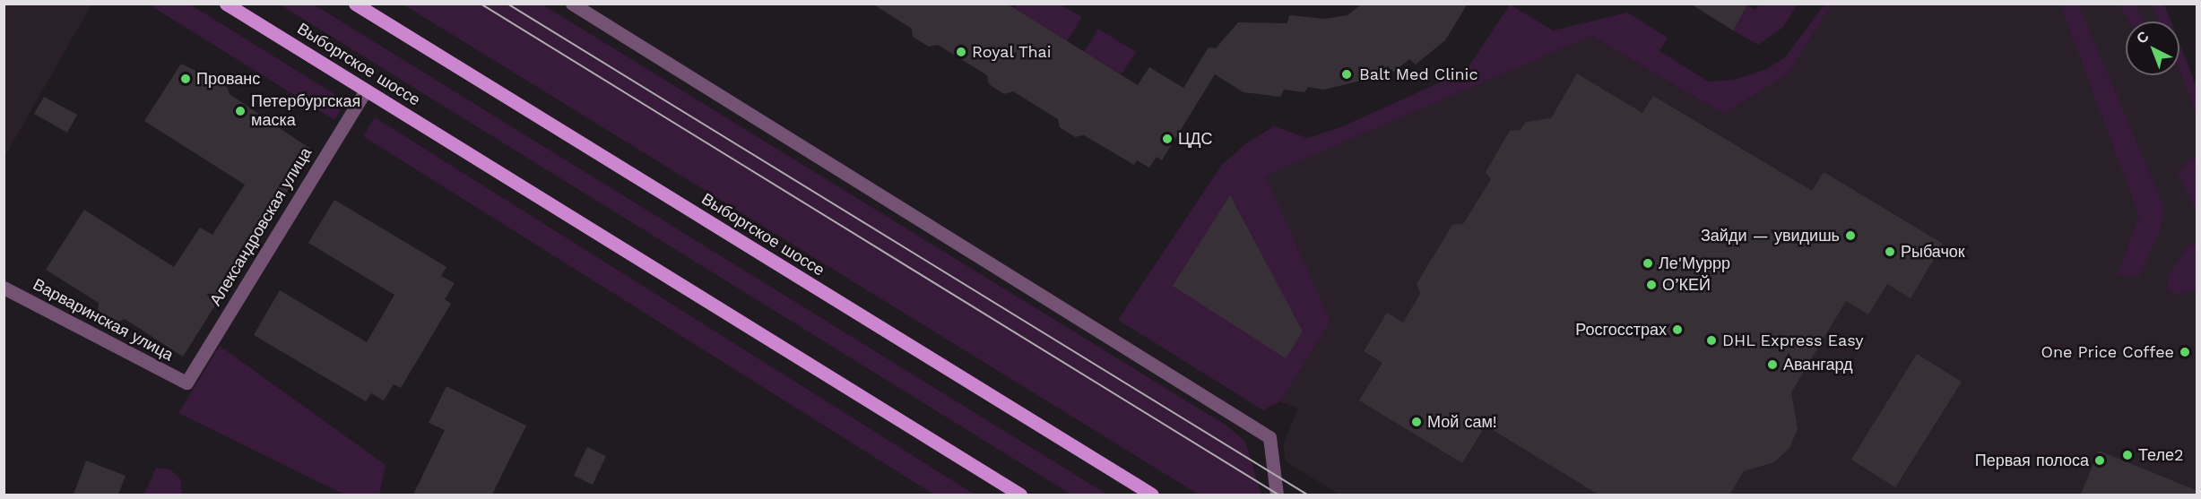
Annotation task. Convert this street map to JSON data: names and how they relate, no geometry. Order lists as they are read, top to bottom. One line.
{"streets":{"main road":["Выборгское шоссе"],"street":["Александровская улица","Варваринская улица"]},"crossings":[["Выборгское шоссе","Александровская улица"],["Александровская улица","Варваринская улица"]],"places":["Royal Thai","Balt Med Clinic","Прованс","Петербургская маска","ЦДС","Зайди — увидишь","Рыбачок","Ле'Муррр","О’КЕЙ","Росгосстрах","DHL Express Easy","One Price Coffee","Авангард","Мой сам!","Теле2","Первая полоса"],"north":"top left"}
